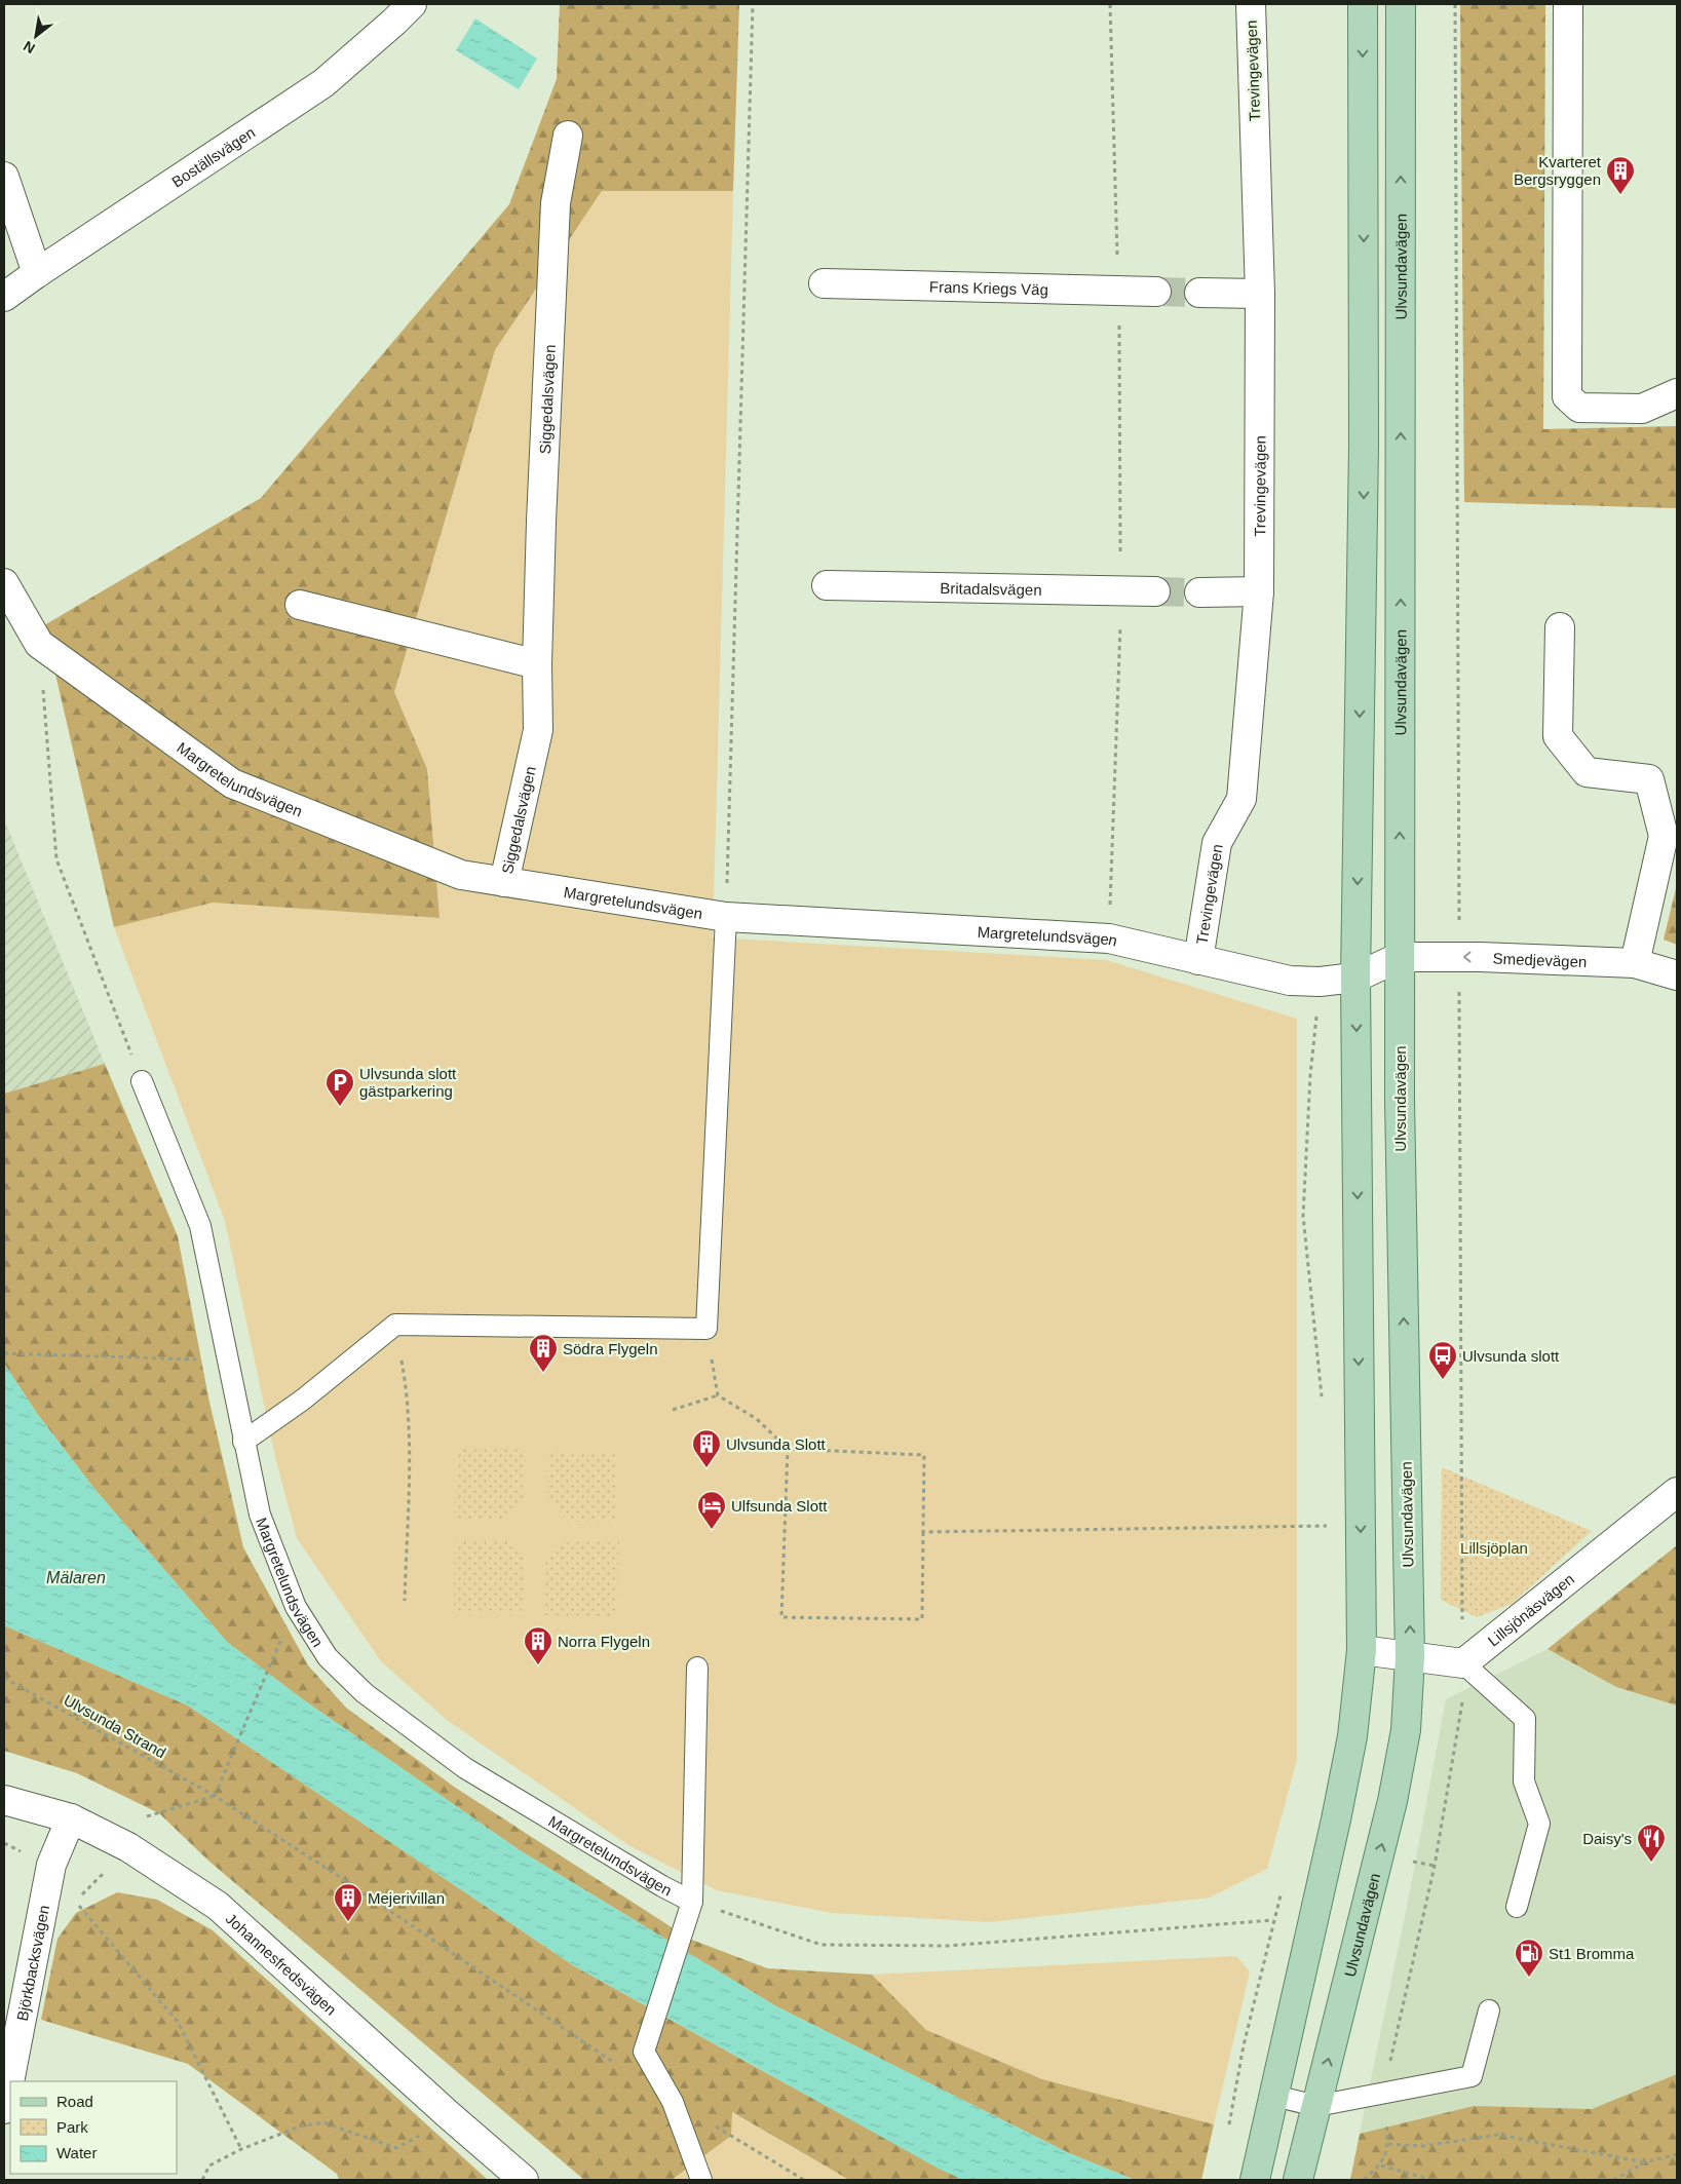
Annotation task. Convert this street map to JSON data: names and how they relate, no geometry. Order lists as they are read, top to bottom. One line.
{"streets":{"main road":["Ulvsundavägen"],"street":["Trevingevägen","Boställsvägen","Frans Kriegs Väg","Siggedalsvägen","Britadalsvägen","Margretelundsvägen","Smedjevägen","Lillsjönäsvägen","Björkbacksvägen","Johannesfredsvägen"],"path":["Ulvsunda Strand"]},"crossings":[["Trevingevägen","Margretelundsvägen"],["Ulvsundavägen","Margretelundsvägen"],["Ulvsundavägen","Smedjevägen"],["Siggedalsvägen","Margretelundsvägen"],["Margretelundsvägen","Smedjevägen"],["Björkbacksvägen","Johannesfredsvägen"]],"one_way":["Smedjevägen"],"water":["Mälaren"],"parks":["Lillsjöplan"],"places":{"building":["Kvarteret Bergsryggen","Södra Flygeln","Ulvsunda Slott","Norra Flygeln","Mejerivillan"],"parking":["Ulvsunda slott gästparkering"],"bus stop":["Ulvsunda slott"],"hotel":["Ulfsunda Slott"],"restaurant":["Daisy's"],"fuel station":["St1 Bromma"]},"legend":["Road","Park","Water"],"north":"bottom left"}
